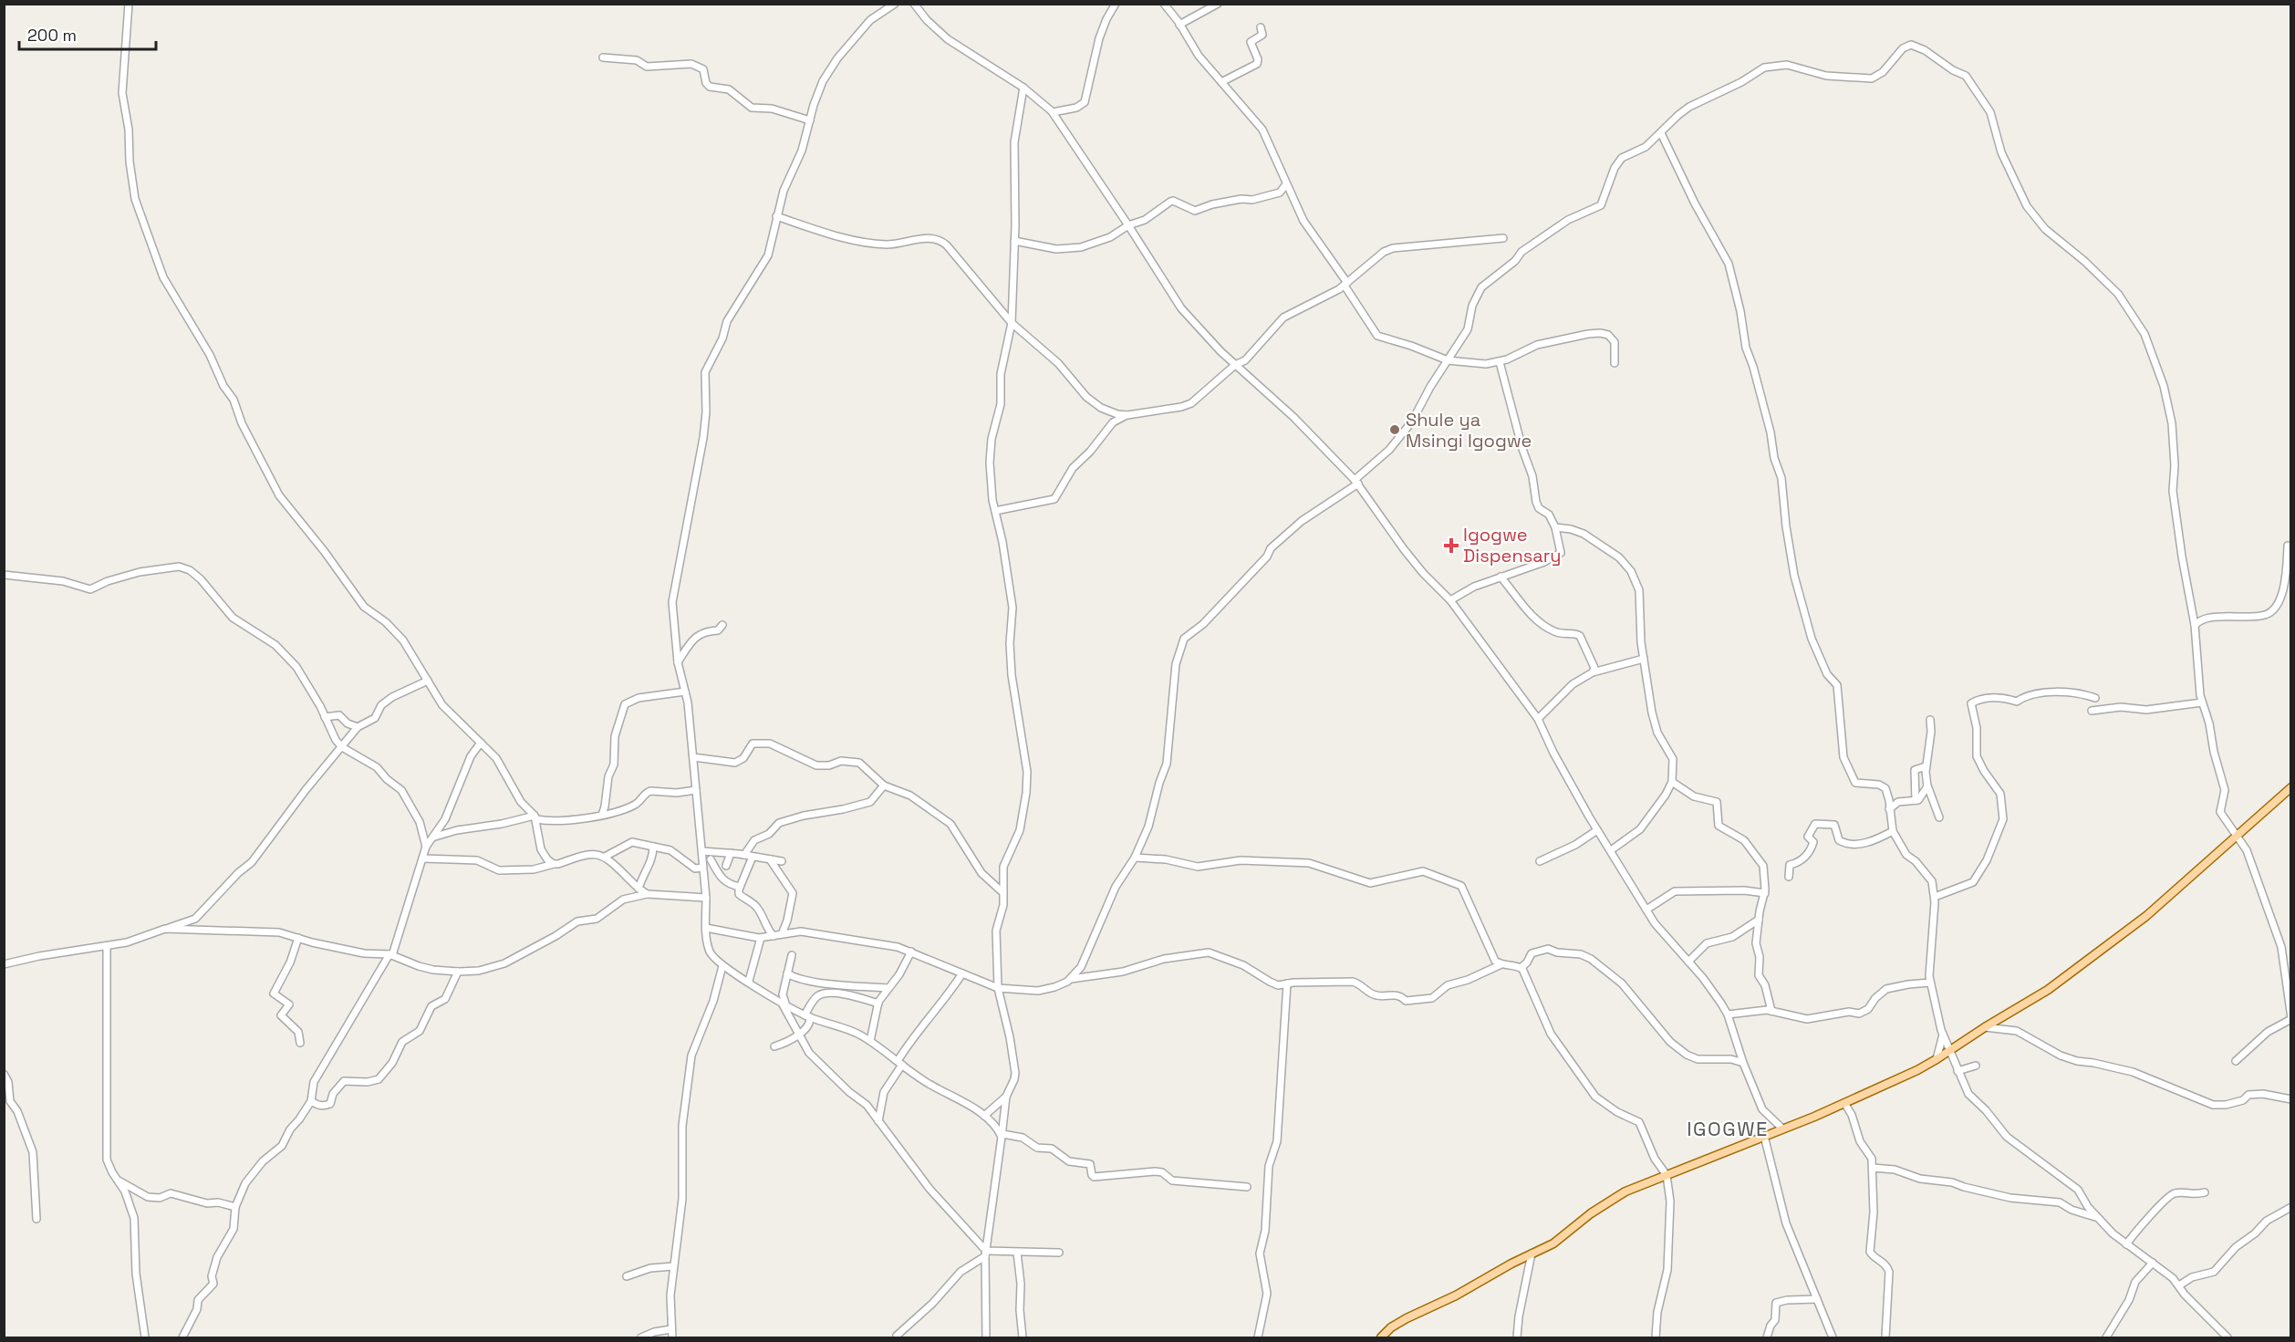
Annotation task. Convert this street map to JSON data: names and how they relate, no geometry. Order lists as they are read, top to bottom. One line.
{"districts":["IGOGWE"],"places":{"other":["Shule ya Msingi Igogwe"],"health":["Igogwe Dispensary"]},"scale_bar":"200 m"}
